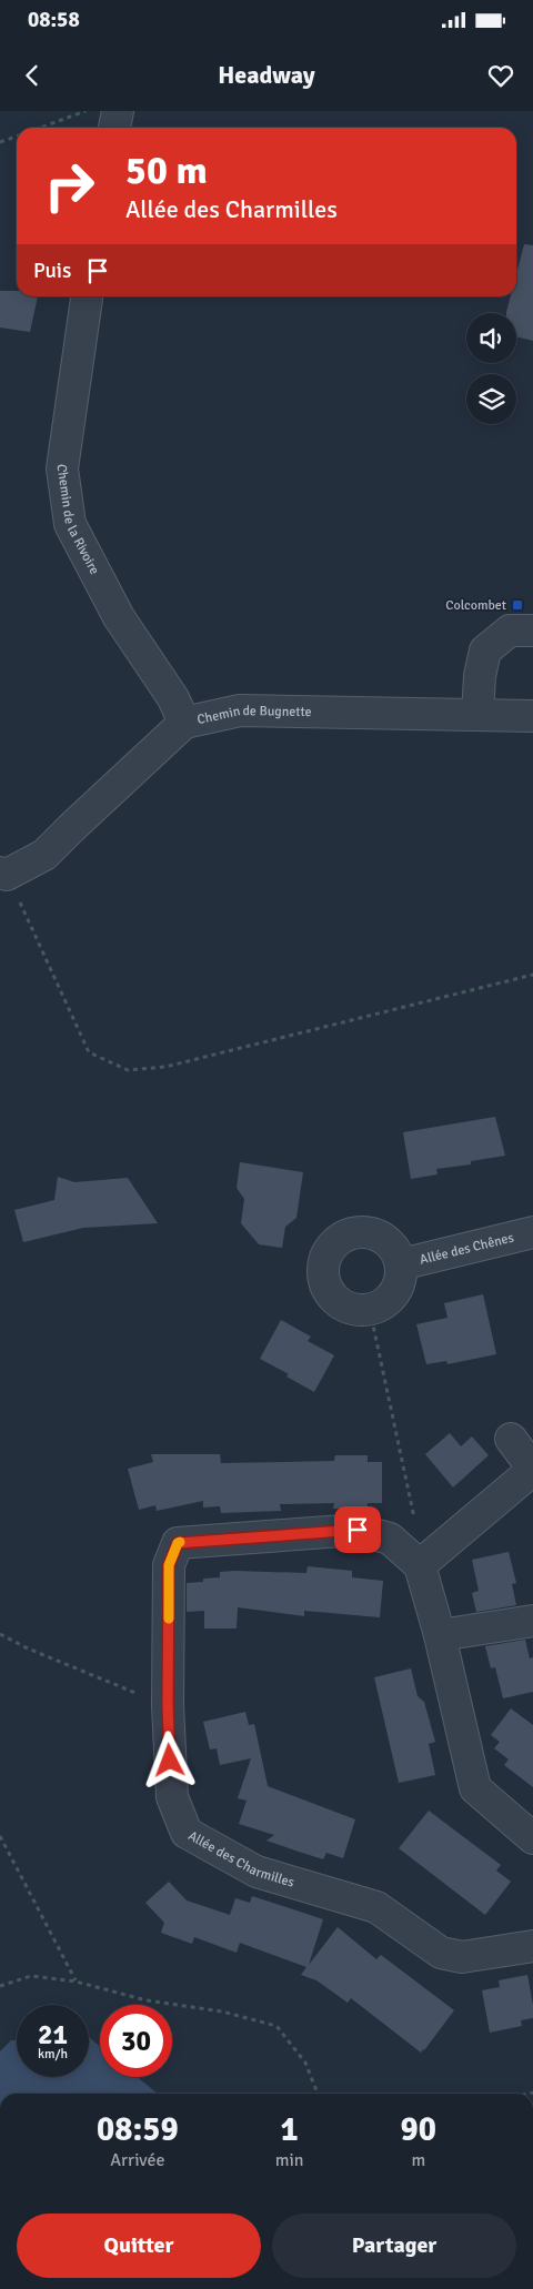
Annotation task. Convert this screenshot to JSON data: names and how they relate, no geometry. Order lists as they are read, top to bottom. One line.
{"streets":{"street":["Chemin de la Rivoire","Chemin de Bugnette","Allée des Chênes","Allée des Charmilles"]},"crossings":[["Chemin de la Rivoire","Chemin de Bugnette"]],"places":{"transit":["Colcombet"]},"page":{"status":"08:58","header":"Headway","turn":["50 m","Allée des Charmilles"],"then":"Puis","speed":"21 km/h","limit":"30","eta":["08:59","Arrivée","1","min","90","m"],"buttons":["Quitter","Partager"]}}
